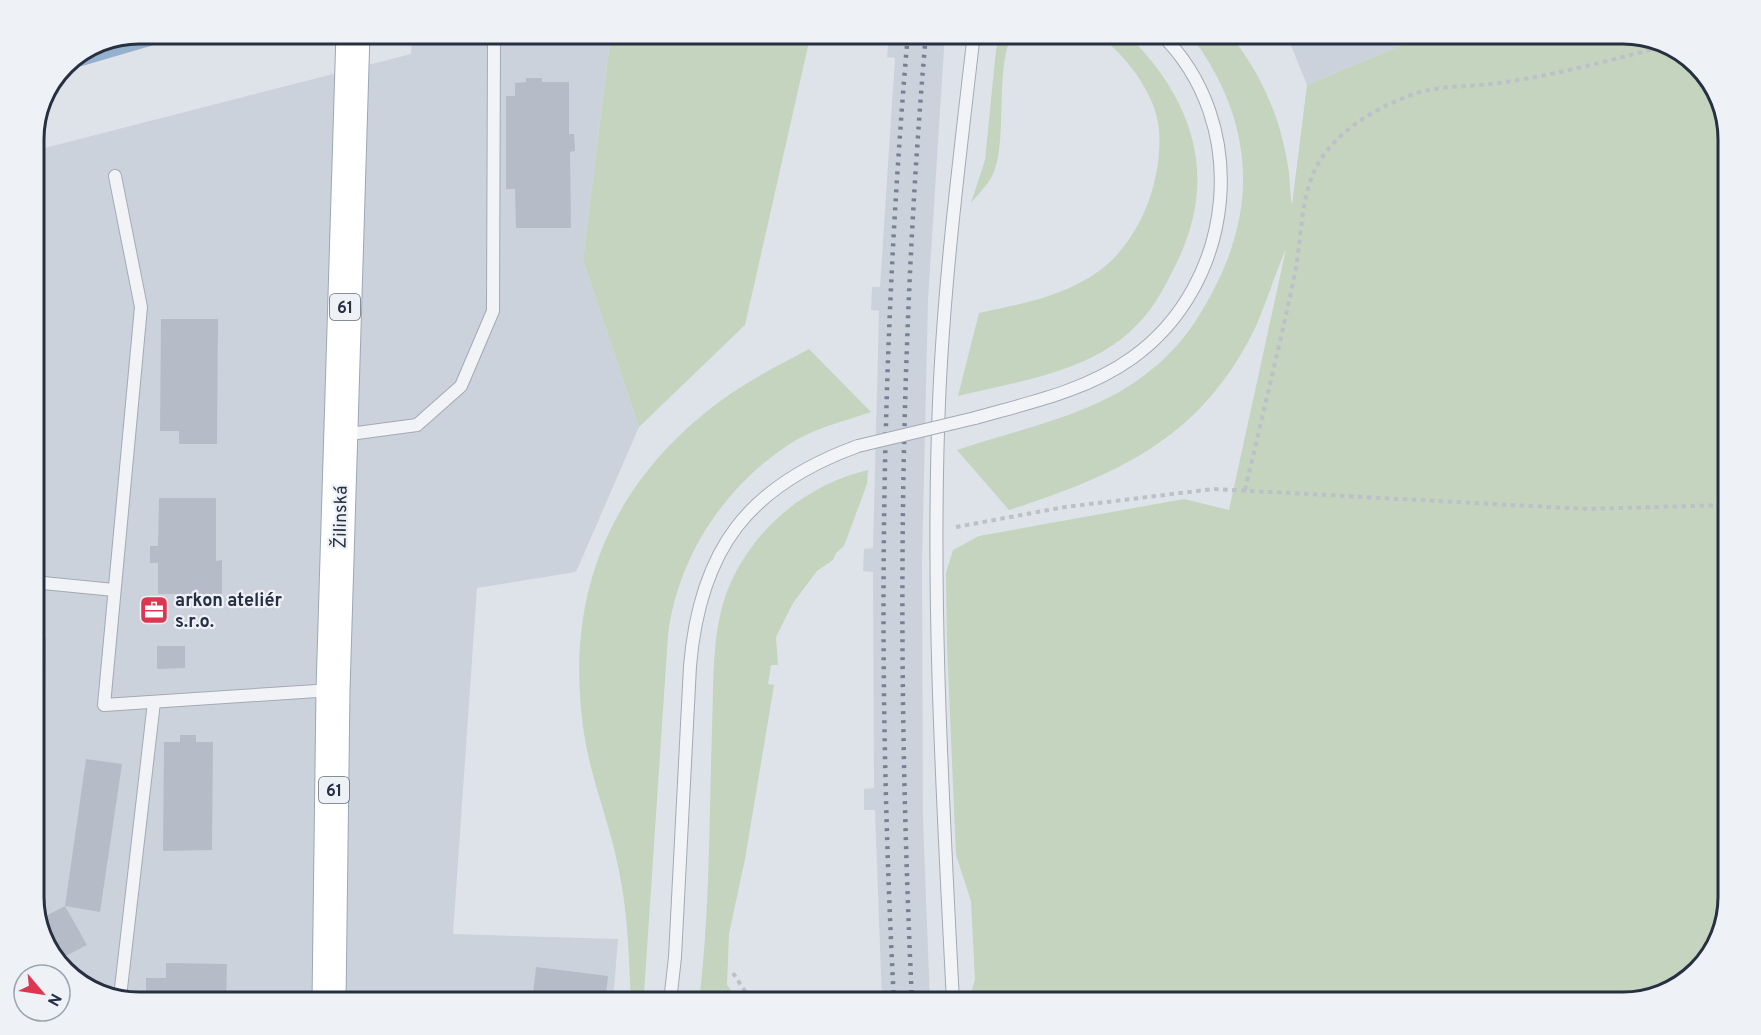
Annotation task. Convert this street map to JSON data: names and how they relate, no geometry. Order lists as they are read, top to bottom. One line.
{"streets":{"main road":["61","Žilinská"]},"places":{"office":["arkon ateliér s.r.o."]},"north":"bottom right"}
